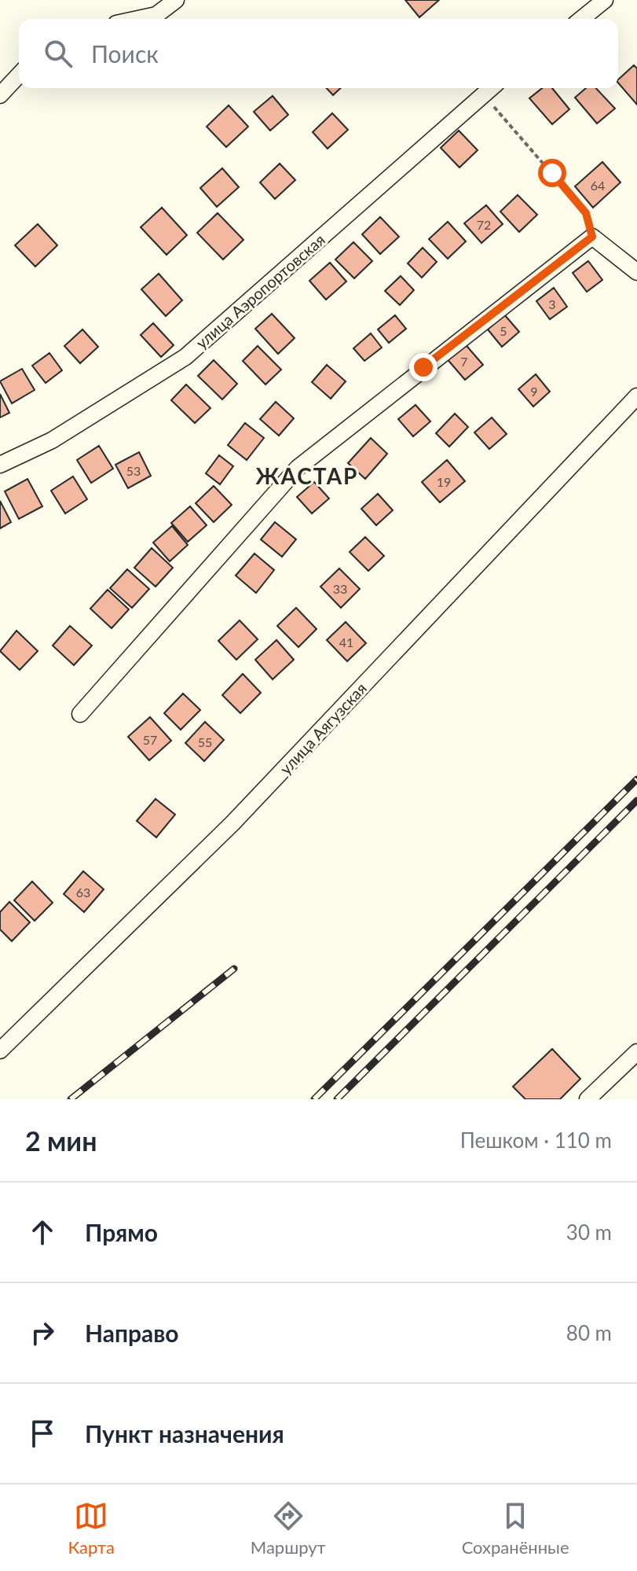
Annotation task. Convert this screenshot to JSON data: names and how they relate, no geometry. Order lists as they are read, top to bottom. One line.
{"streets":{"street":["улица Аэропортовская","улица Аягузская"]},"districts":["ЖАСТАР"],"house_numbers":["64","72","3","5","7","9","53","19","33","41","57","55","63"],"page":{"search":"Поиск","heading":["2 мин","Пешком · 110 m"],"list":[["Прямо","30 m"],["Направо","80 m"],"Пункт назначения"],"nav":["Карта","Маршрут","Сохранённые"]}}
